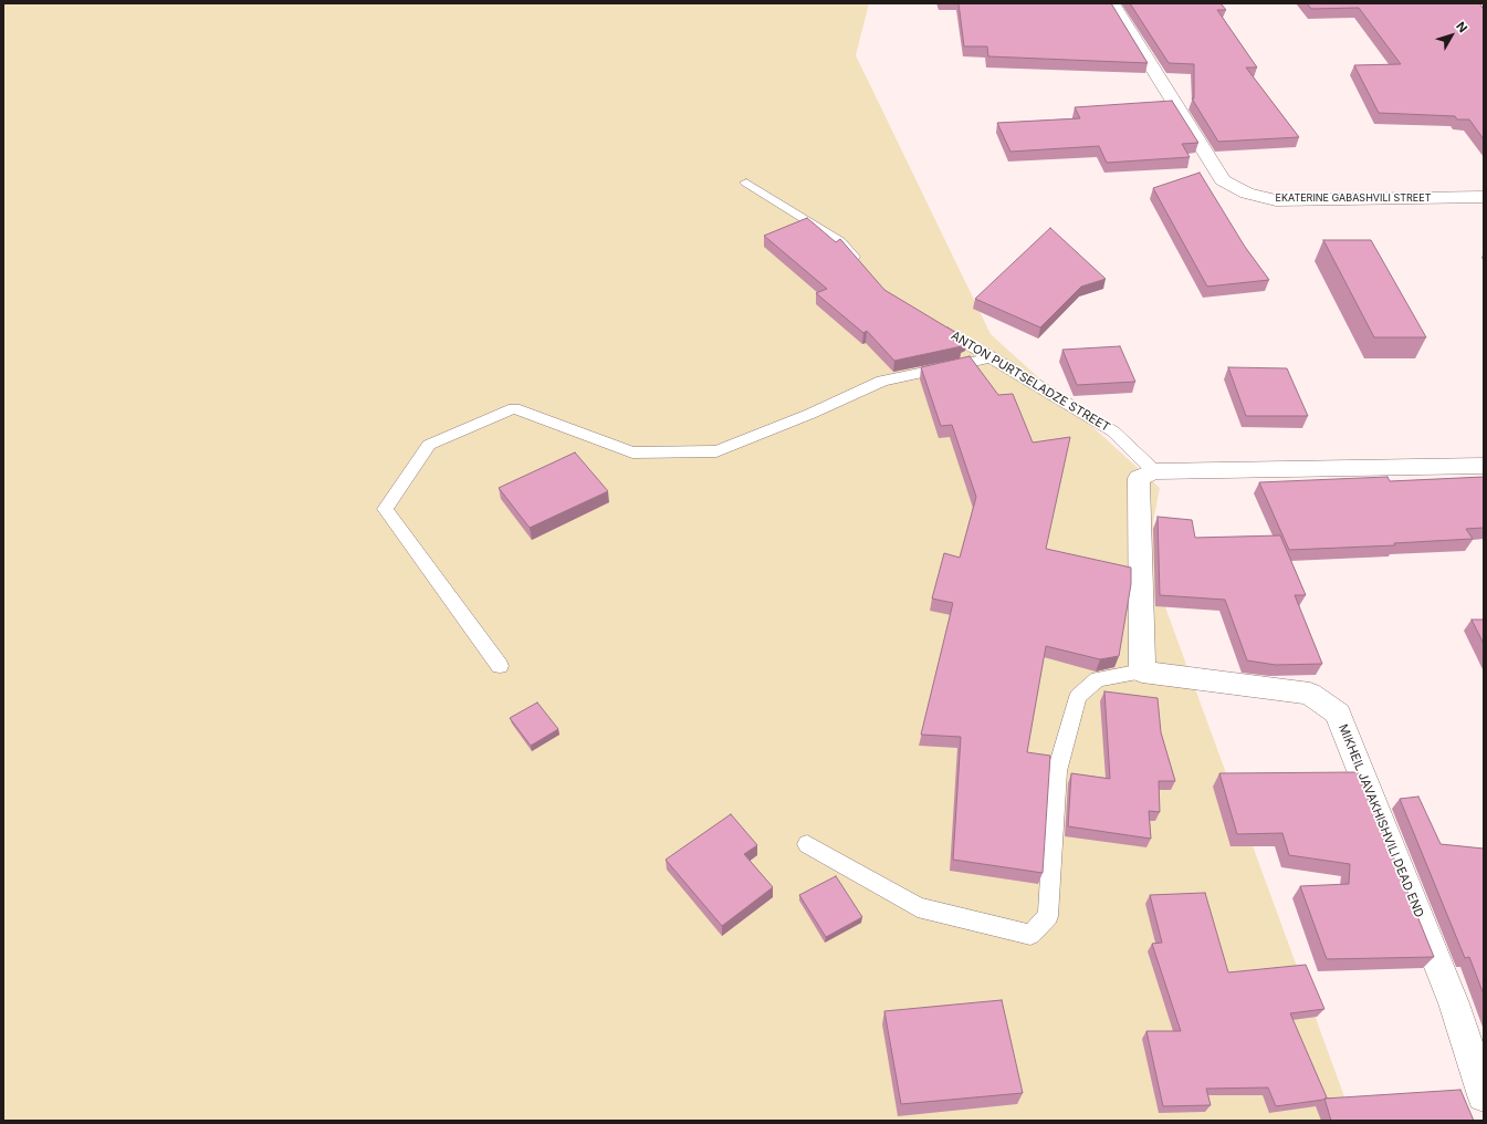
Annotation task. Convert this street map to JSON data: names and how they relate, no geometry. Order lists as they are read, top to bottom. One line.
{"streets":{"street":["EKATERINE GABASHVILI STREET","MIKHEIL JAVAKHISHVILI DEAD END"],"lane":["ANTON PURTSELADZE STREET"]},"north":"top right"}
